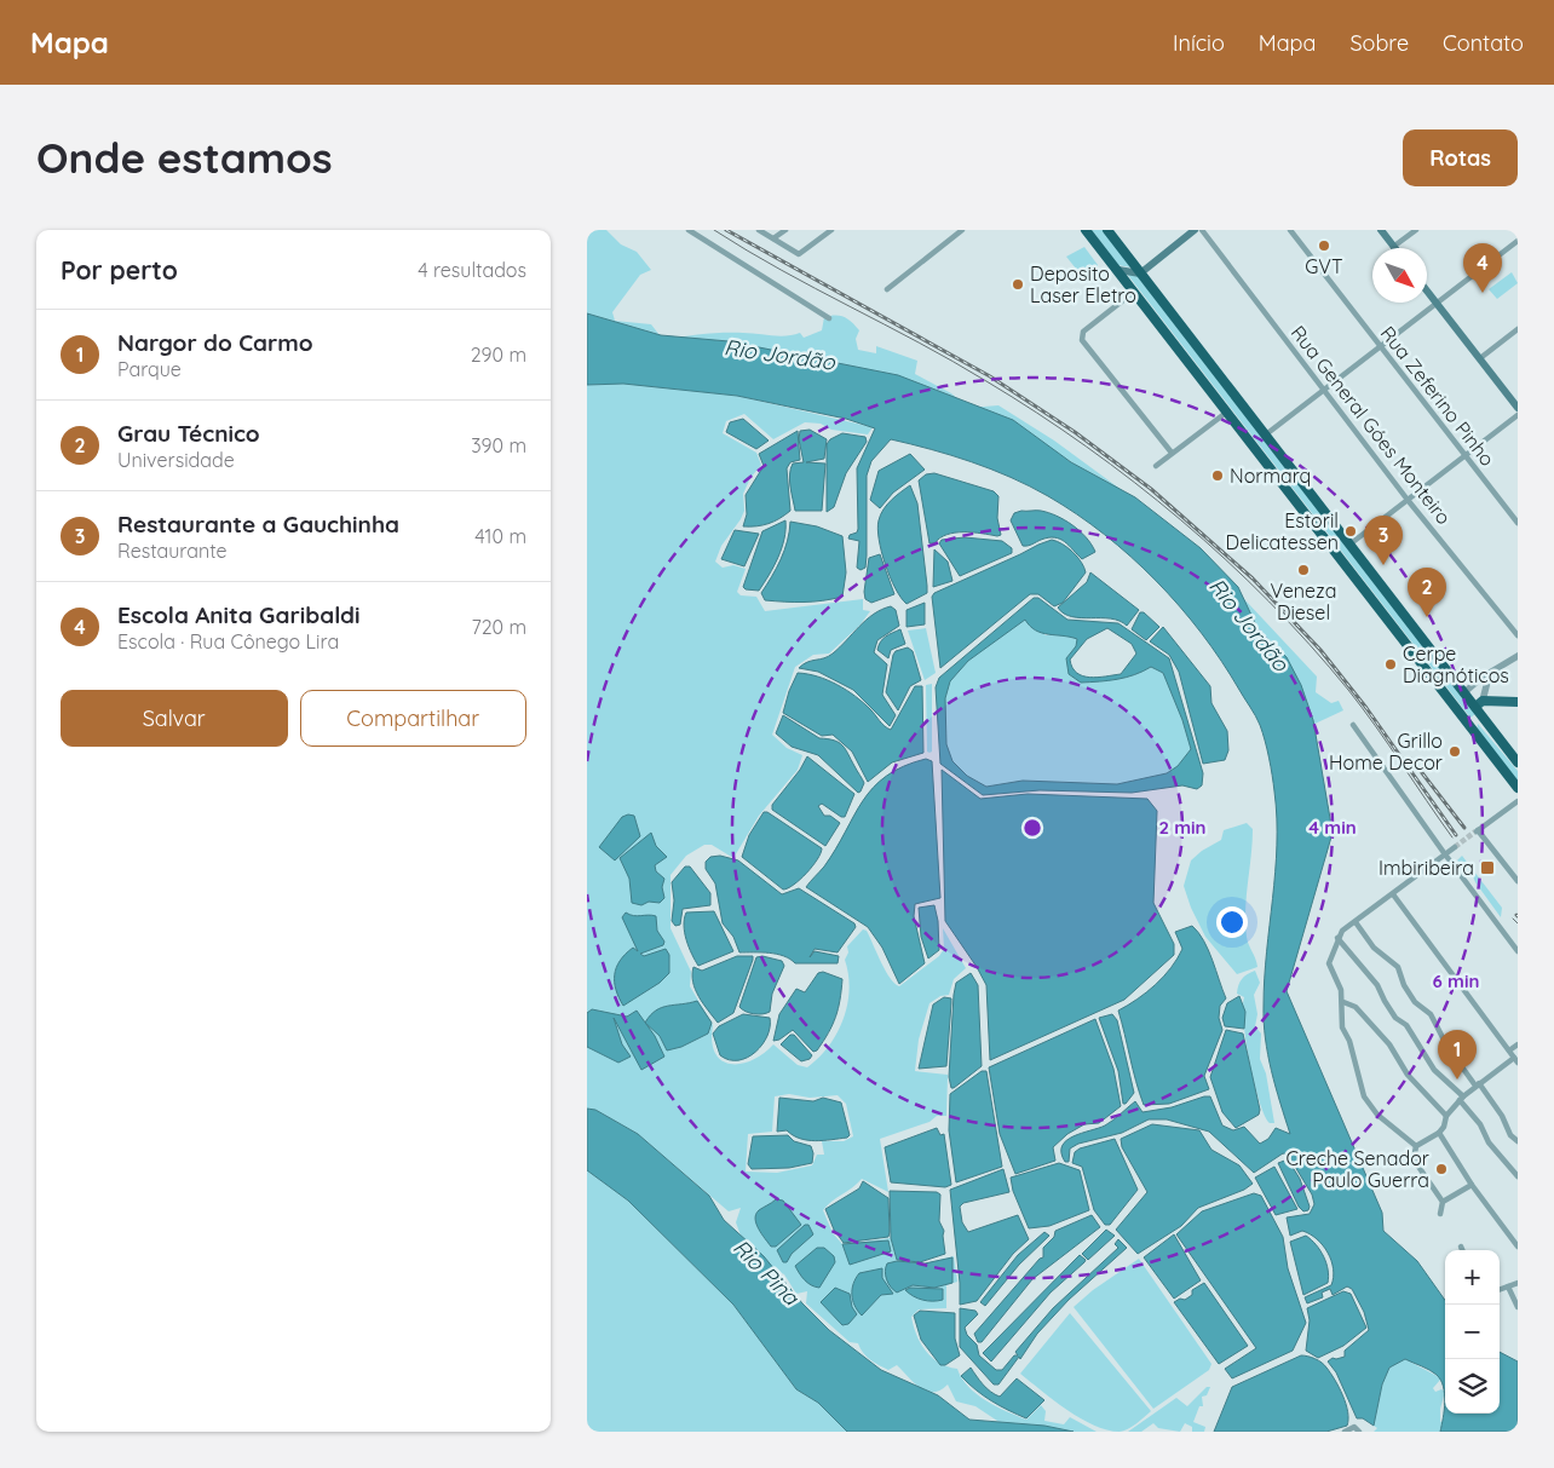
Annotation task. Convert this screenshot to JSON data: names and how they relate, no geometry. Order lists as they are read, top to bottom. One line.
{"streets":{"street":["Rua Zeferino Pinho","Rua General Góes Monteiro"]},"water":["Rio Jordão","Rio Pina"],"places":{"other":["GVT","Deposito Laser Eletro","Normarq","Estoril Delicatessen","Veneza Diesel","Cerpe Diagnóticos","Grillo Home Decor","Creche Senador Paulo Guerra"],"transit":["Imbiribeira"]},"north":"bottom right","page":{"header":"Mapa","nav":["Início","Mapa","Sobre","Contato"],"buttons":["Rotas",["Salvar","Compartilhar"]],"title":"Onde estamos","heading":["Por perto","4 resultados"],"pins":["4","3","2","1"],"list":[{"mark":"1","name":"Nargor do Carmo","note":"Parque","value":"290 m"},{"mark":"2","name":"Grau Técnico","note":"Universidade","value":"390 m"},{"mark":"3","name":"Restaurante a Gauchinha","note":"Restaurante","value":"410 m"},{"mark":"4","name":"Escola Anita Garibaldi","note":"Escola · Rua Cônego Lira","value":"720 m"}],"map_buttons":["+","−"]},"rings":["2 min","4 min","6 min"]}
